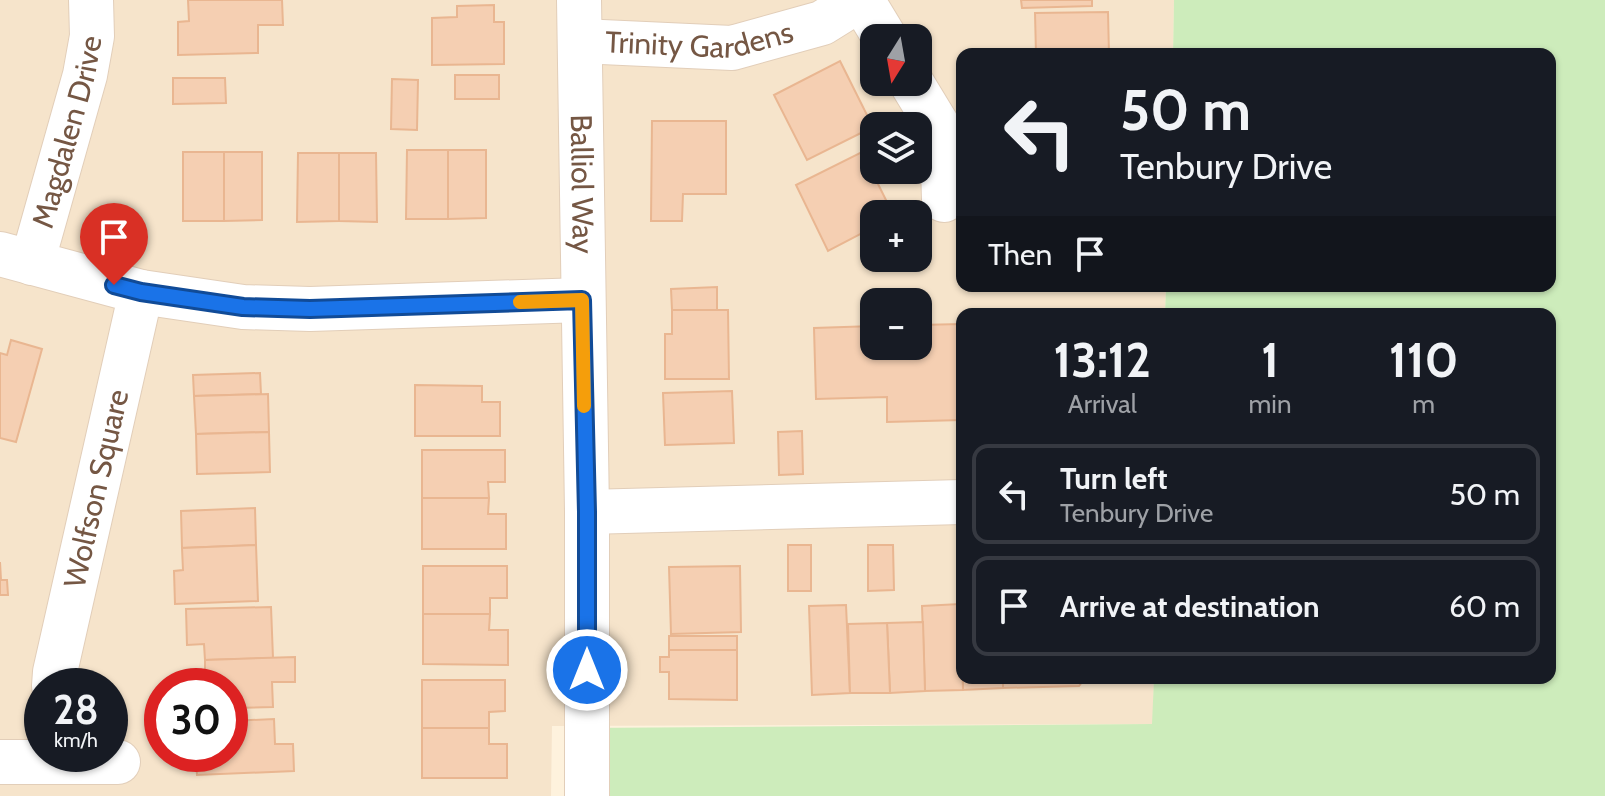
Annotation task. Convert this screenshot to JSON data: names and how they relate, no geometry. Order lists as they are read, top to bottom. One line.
{"streets":{"street":["Trinity Gardens","Magdalen Drive","Balliol Way","Wolfson Square"]},"crossings":[["Trinity Gardens","Balliol Way"]],"north":"bottom","page":{"map_buttons":["+","−"],"turn":["50 m","Tenbury Drive"],"then":"Then","eta":["13:12","Arrival","1","min","110","m"],"list":[{"name":"Turn left","note":"Tenbury Drive","value":"50 m"},{"name":"Arrive at destination","value":"60 m"}],"speed":"28 km/h","limit":"30"}}
